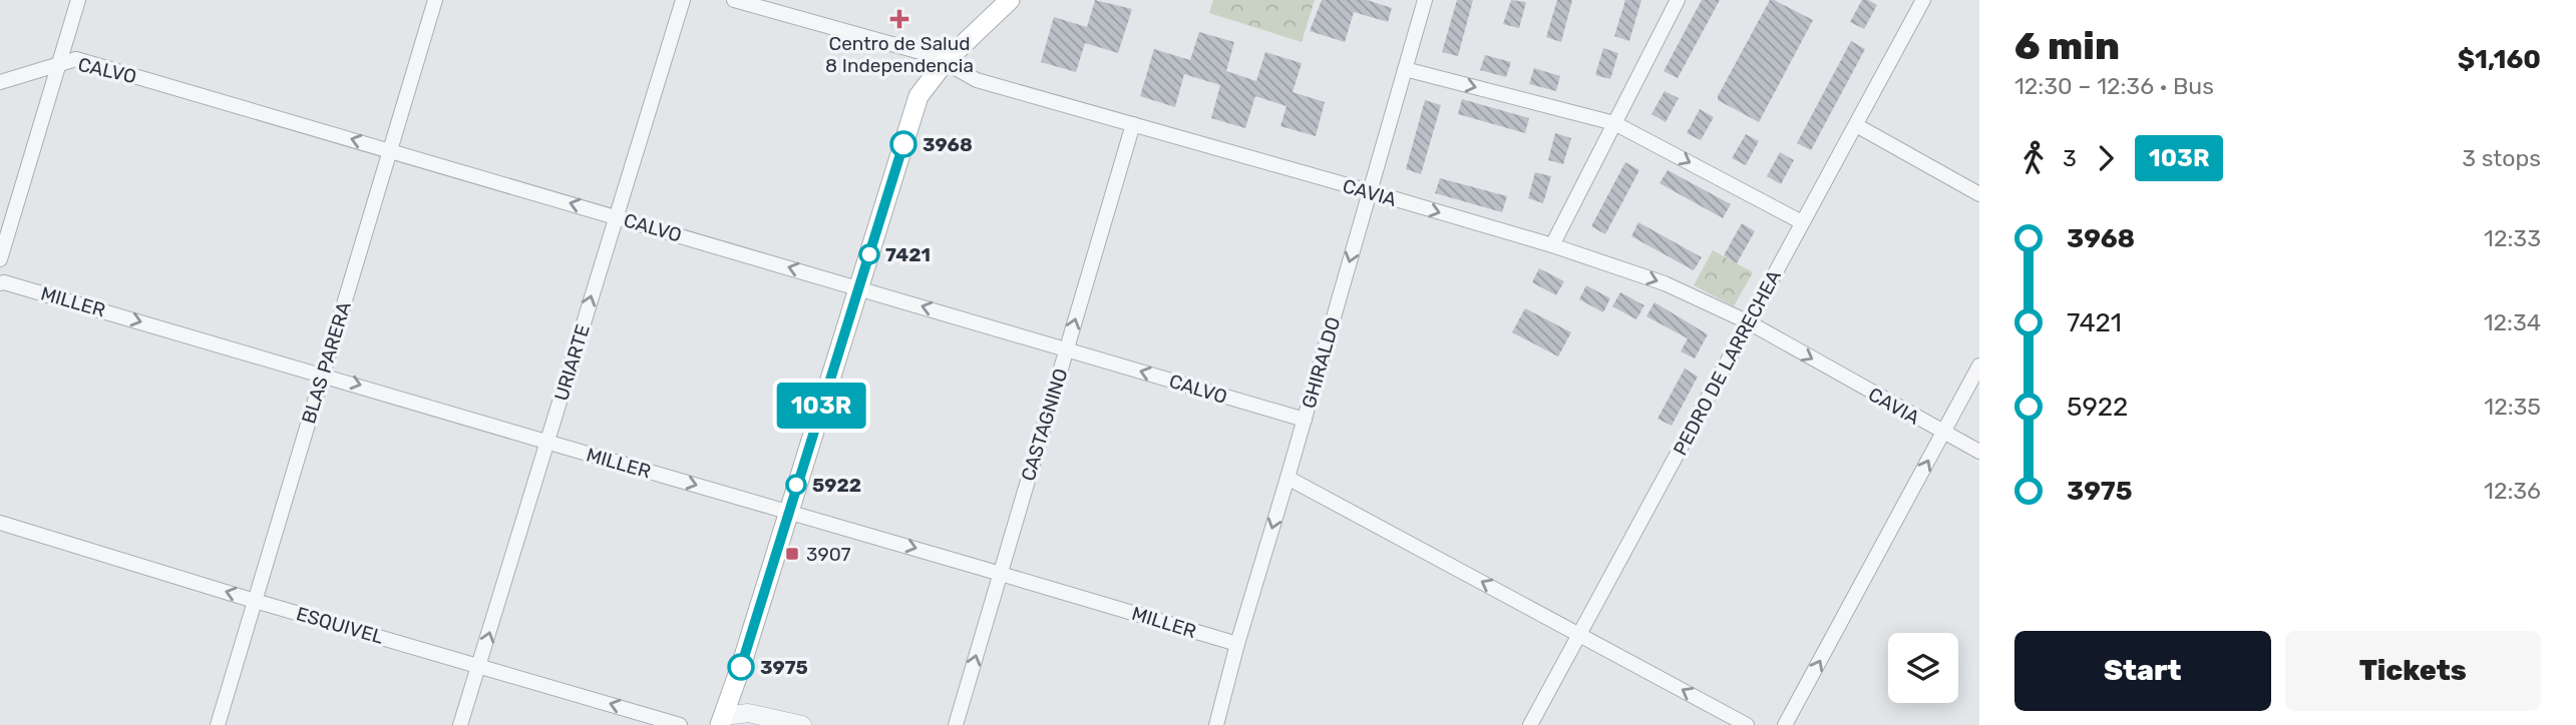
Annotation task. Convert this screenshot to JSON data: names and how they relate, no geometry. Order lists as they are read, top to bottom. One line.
{"streets":{"street":["CALVO","CAVIA","MILLER","BLAS PARERA","URIARTE","GHIRALDO","PEDRO DE LARRECHEA","CASTAGNINO","ESQUIVEL"]},"crossings":[["CALVO","BLAS PARERA"],["CALVO","URIARTE"],["CALVO","GHIRALDO"],["CALVO","CASTAGNINO"],["CAVIA","GHIRALDO"],["CAVIA","PEDRO DE LARRECHEA"],["CAVIA","CASTAGNINO"],["MILLER","BLAS PARERA"],["MILLER","URIARTE"],["MILLER","GHIRALDO"],["MILLER","CASTAGNINO"],["BLAS PARERA","ESQUIVEL"],["URIARTE","ESQUIVEL"]],"one_way":["CALVO","CAVIA","MILLER","URIARTE","GHIRALDO","CASTAGNINO","ESQUIVEL"],"places":{"health":["Centro de Salud 8 Independencia"],"other":["3968","7421","5922","3975"],"transit":["3907"]},"lines":["bus line 103R"],"page":{"on_map":"103R","heading":["6 min","12:30 – 12:36 · Bus","$1,160"],"legs":["3","103R","3 stops"],"list":[{"name":"3968","value":"12:33"},{"name":"7421","value":"12:34"},{"name":"5922","value":"12:35"},{"name":"3975","value":"12:36"}],"buttons":["Start","Tickets"]}}
